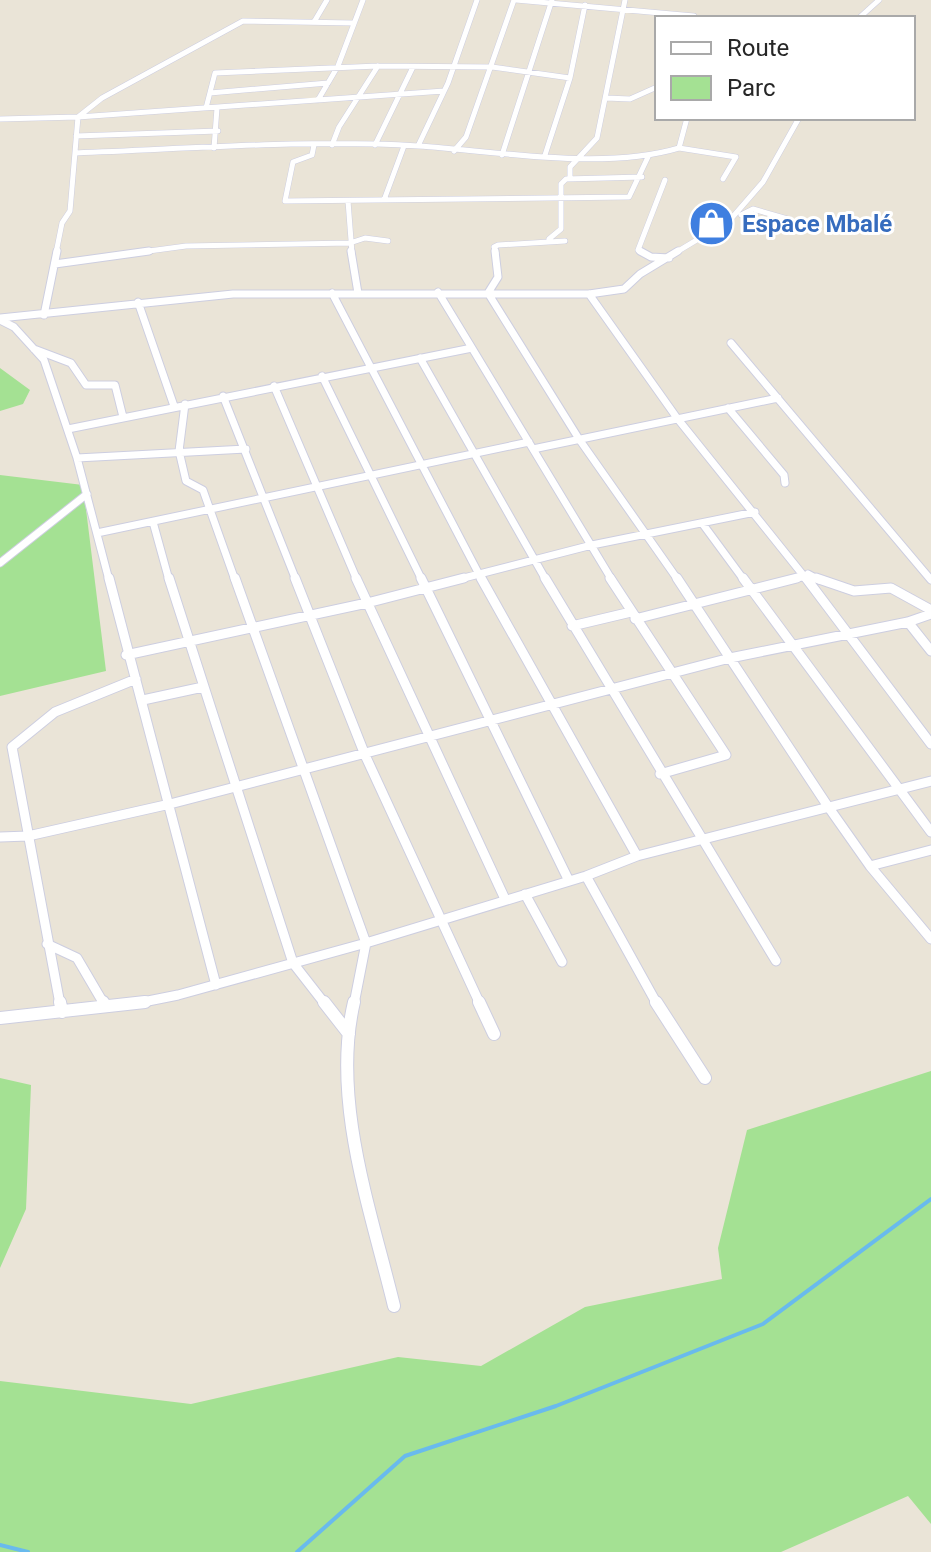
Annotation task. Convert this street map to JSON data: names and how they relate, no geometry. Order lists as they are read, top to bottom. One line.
{"places":{"shop":["Espace Mbalé"]},"legend":["Route","Parc"]}
